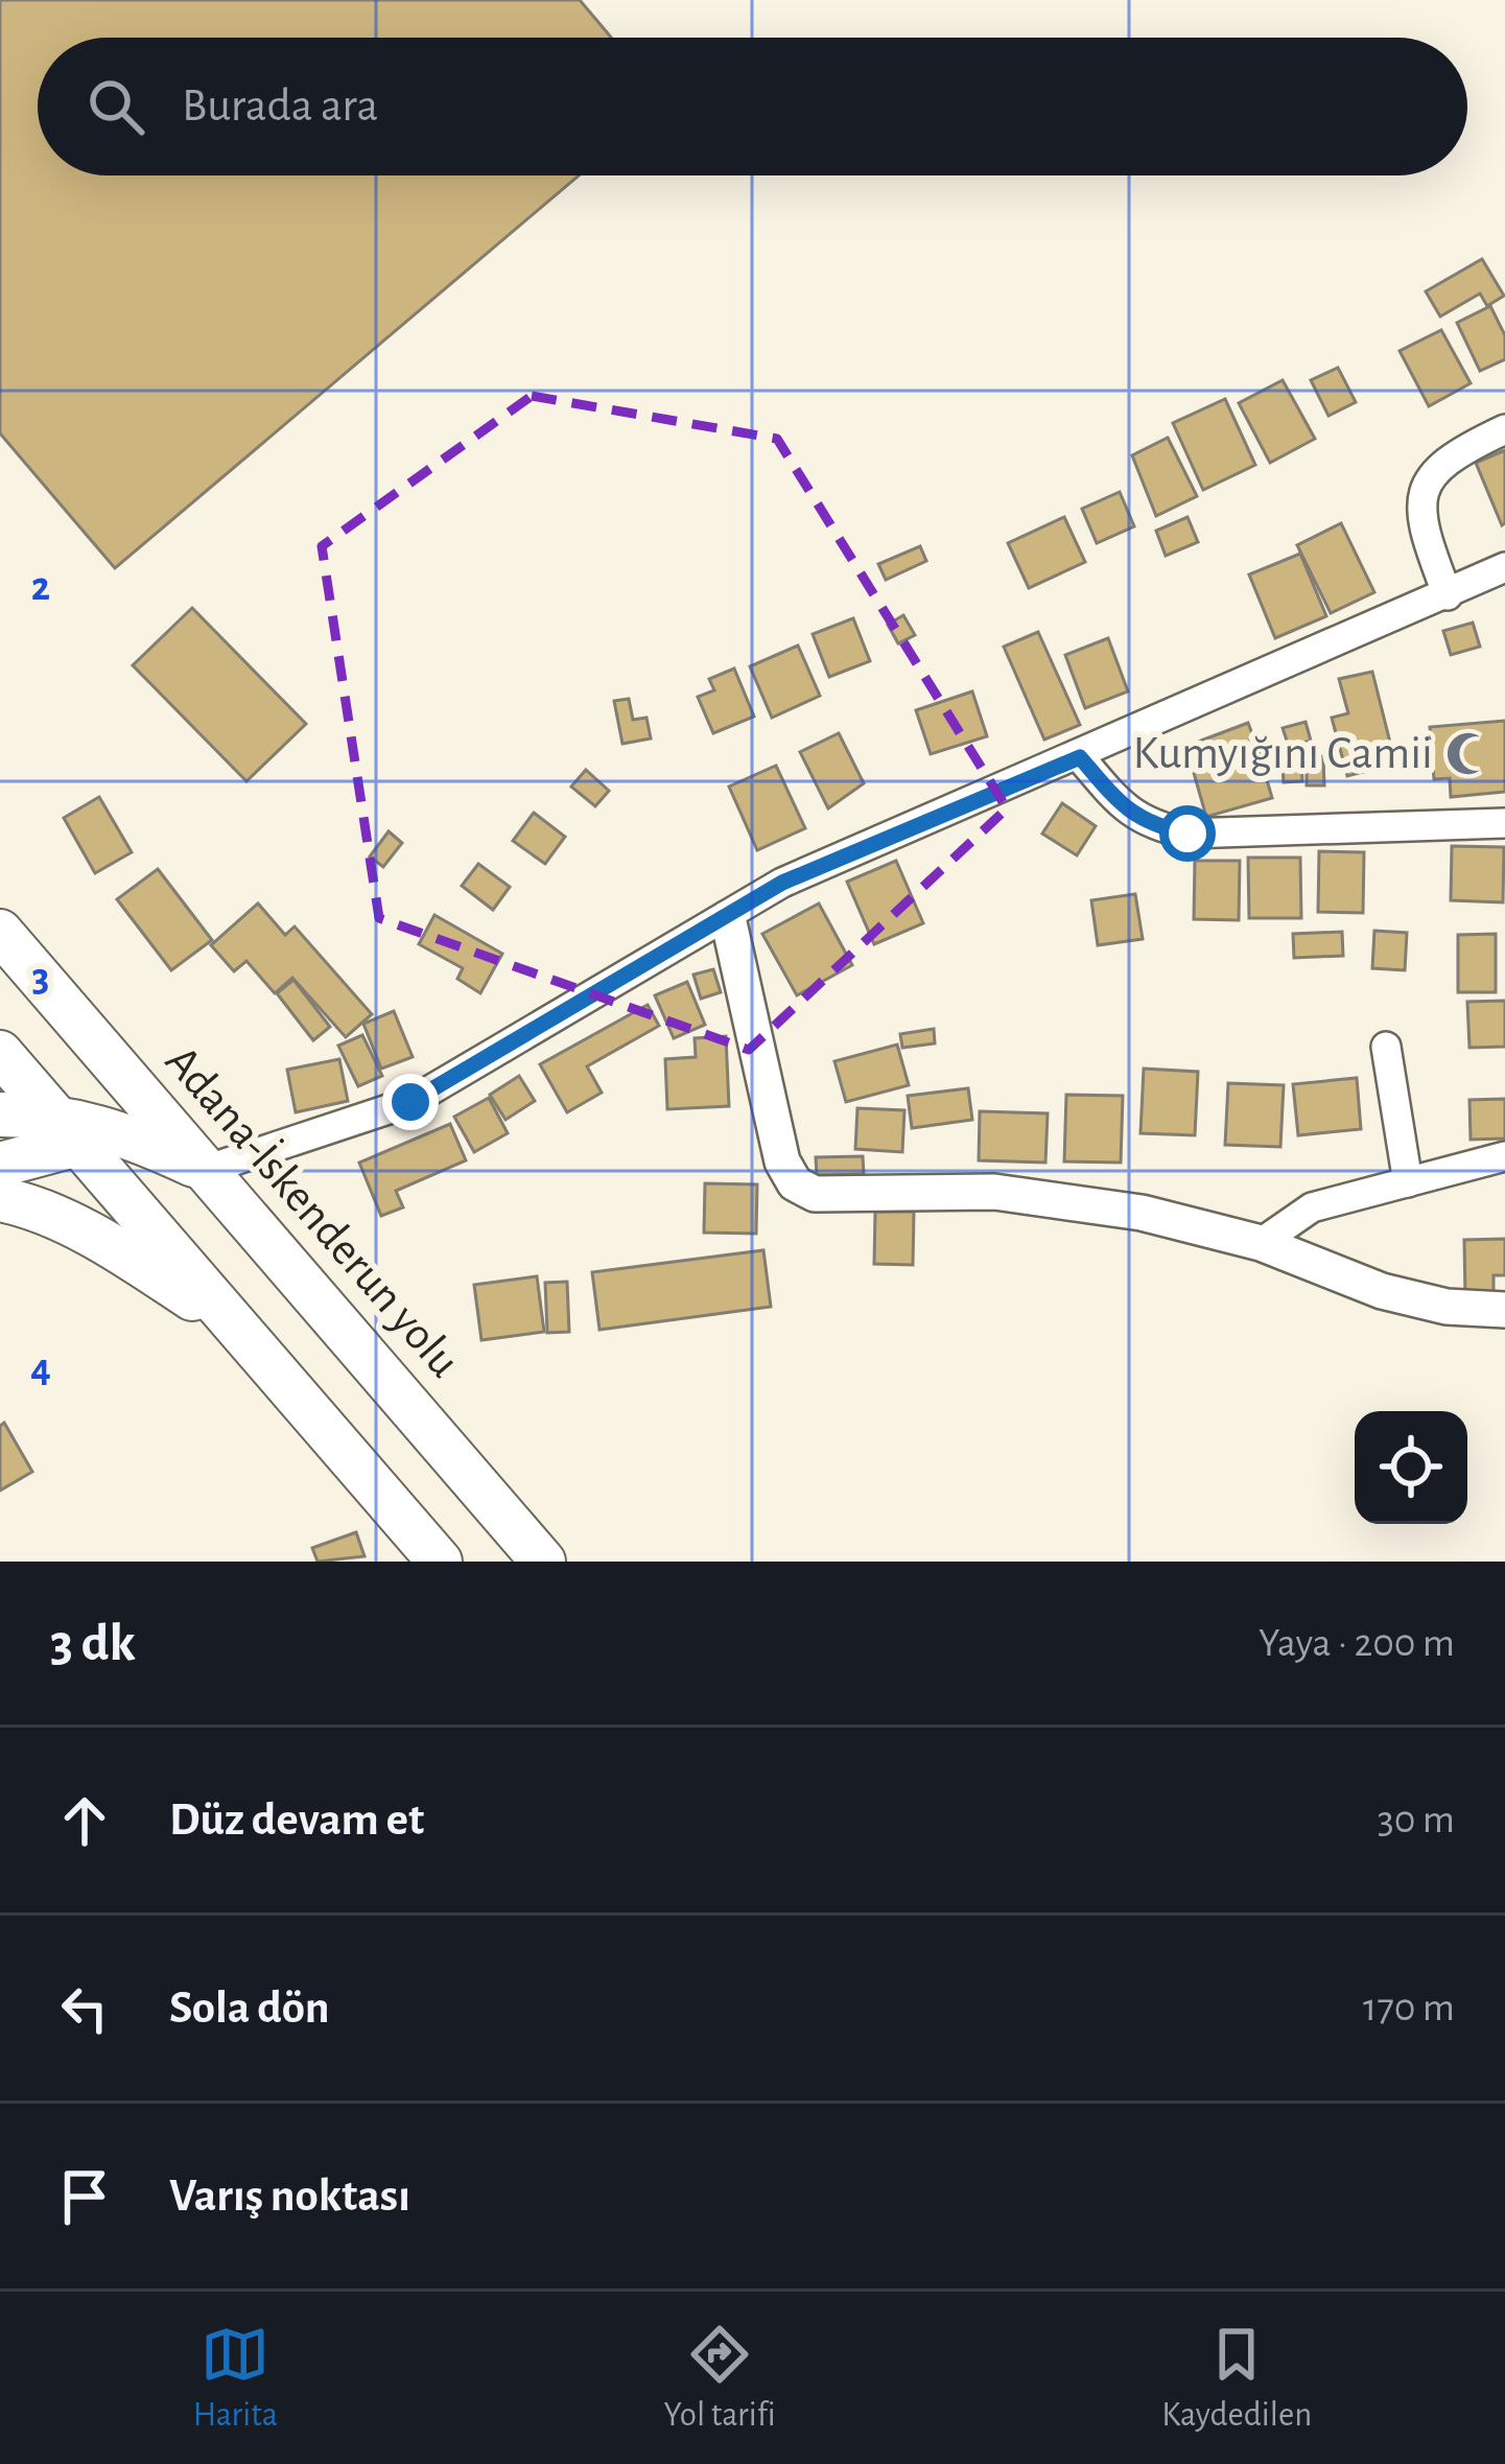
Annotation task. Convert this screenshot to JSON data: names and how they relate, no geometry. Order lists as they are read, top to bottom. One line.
{"streets":{"highway":["Adana-İskenderun yolu"]},"places":{"mosque":["Kumyığını Camii"]},"page":{"search":"Burada ara","heading":["3 dk","Yaya · 200 m"],"list":[["Düz devam et","30 m"],["Sola dön","170 m"],"Varış noktası"],"nav":["Harita","Yol tarifi","Kaydedilen"]},"grid":{"rows":["2","3","4"]}}
